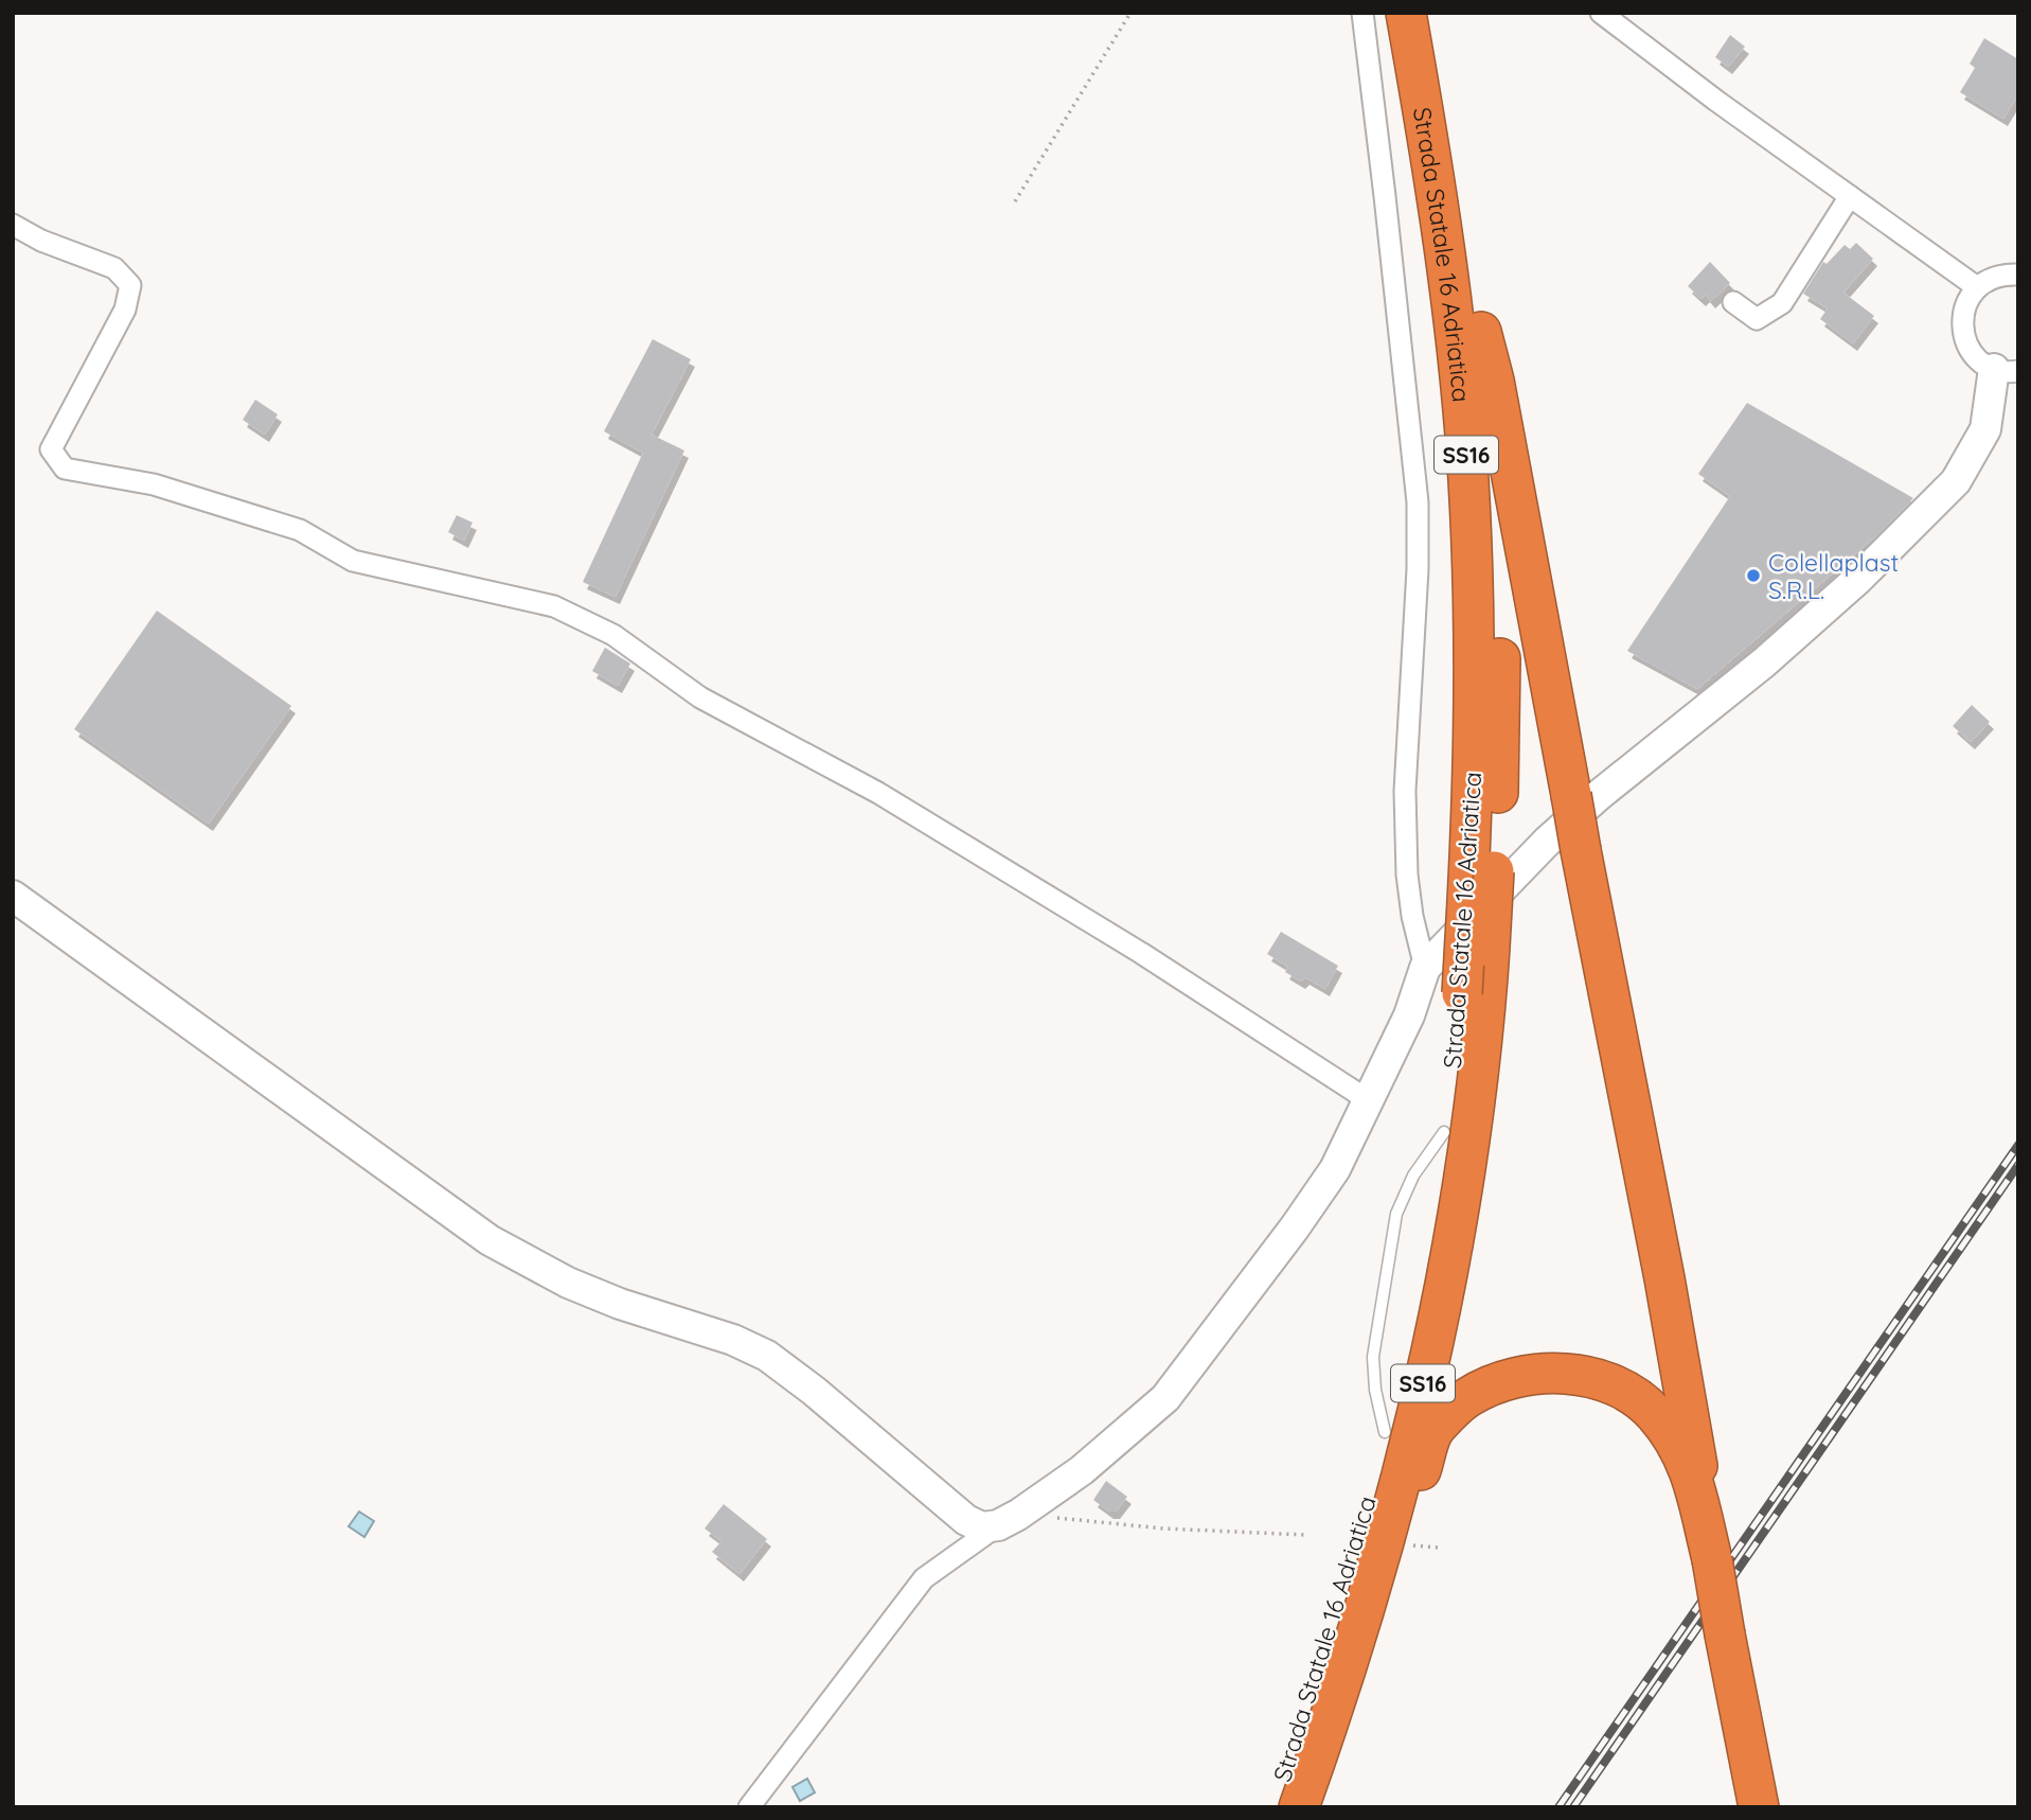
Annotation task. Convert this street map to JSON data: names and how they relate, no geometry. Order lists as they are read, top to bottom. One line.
{"streets":{"highway":["Strada Statale 16 Adriatica","SS16"]},"places":["Colellaplast S.R.L."]}
